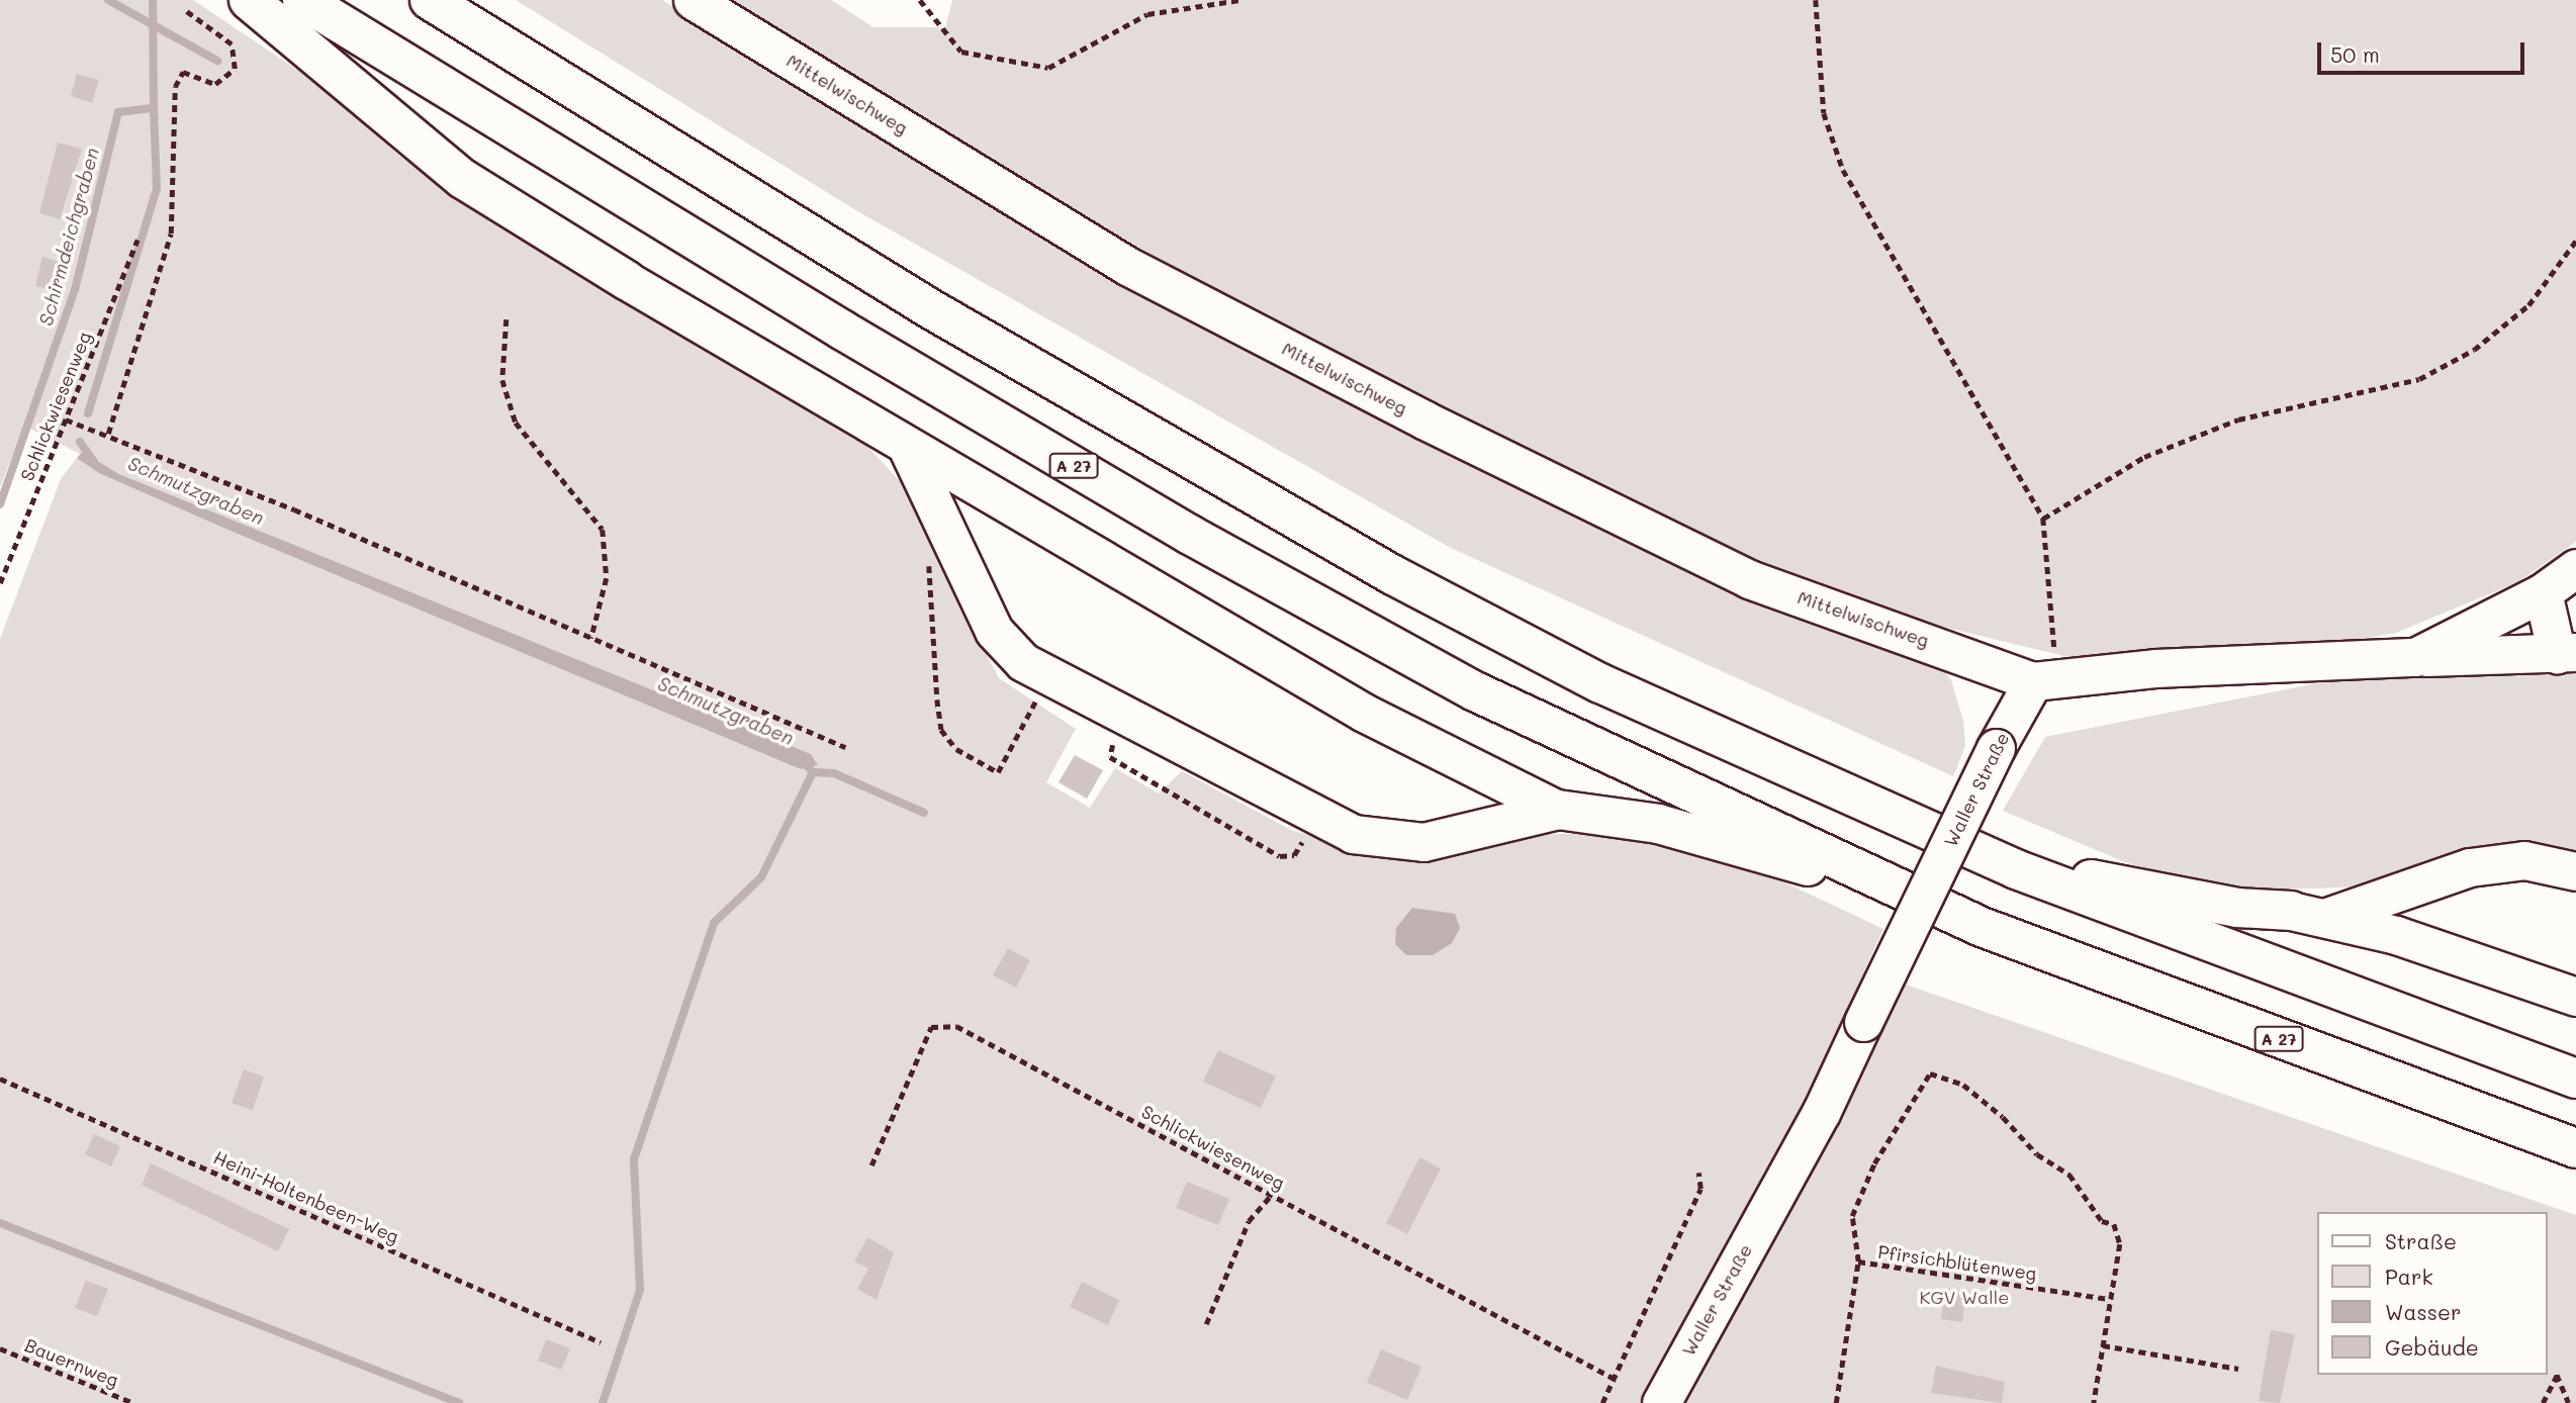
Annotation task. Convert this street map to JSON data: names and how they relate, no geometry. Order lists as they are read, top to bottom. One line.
{"streets":{"highway":["A 27"],"street":["Mittelwischweg","Waller Straße"],"path":["Schlickwiesenweg","Heini-Holtenbeen-Weg","Pfirsichblütenweg","Bauernweg"]},"crossings":[["Mittelwischweg","Waller Straße"]],"water":["Schirmdeichgraben","Schmutzgraben"],"parks":["KGV Walle"],"legend":["Straße","Park","Wasser","Gebäude"],"scale_bar":"50 m"}
